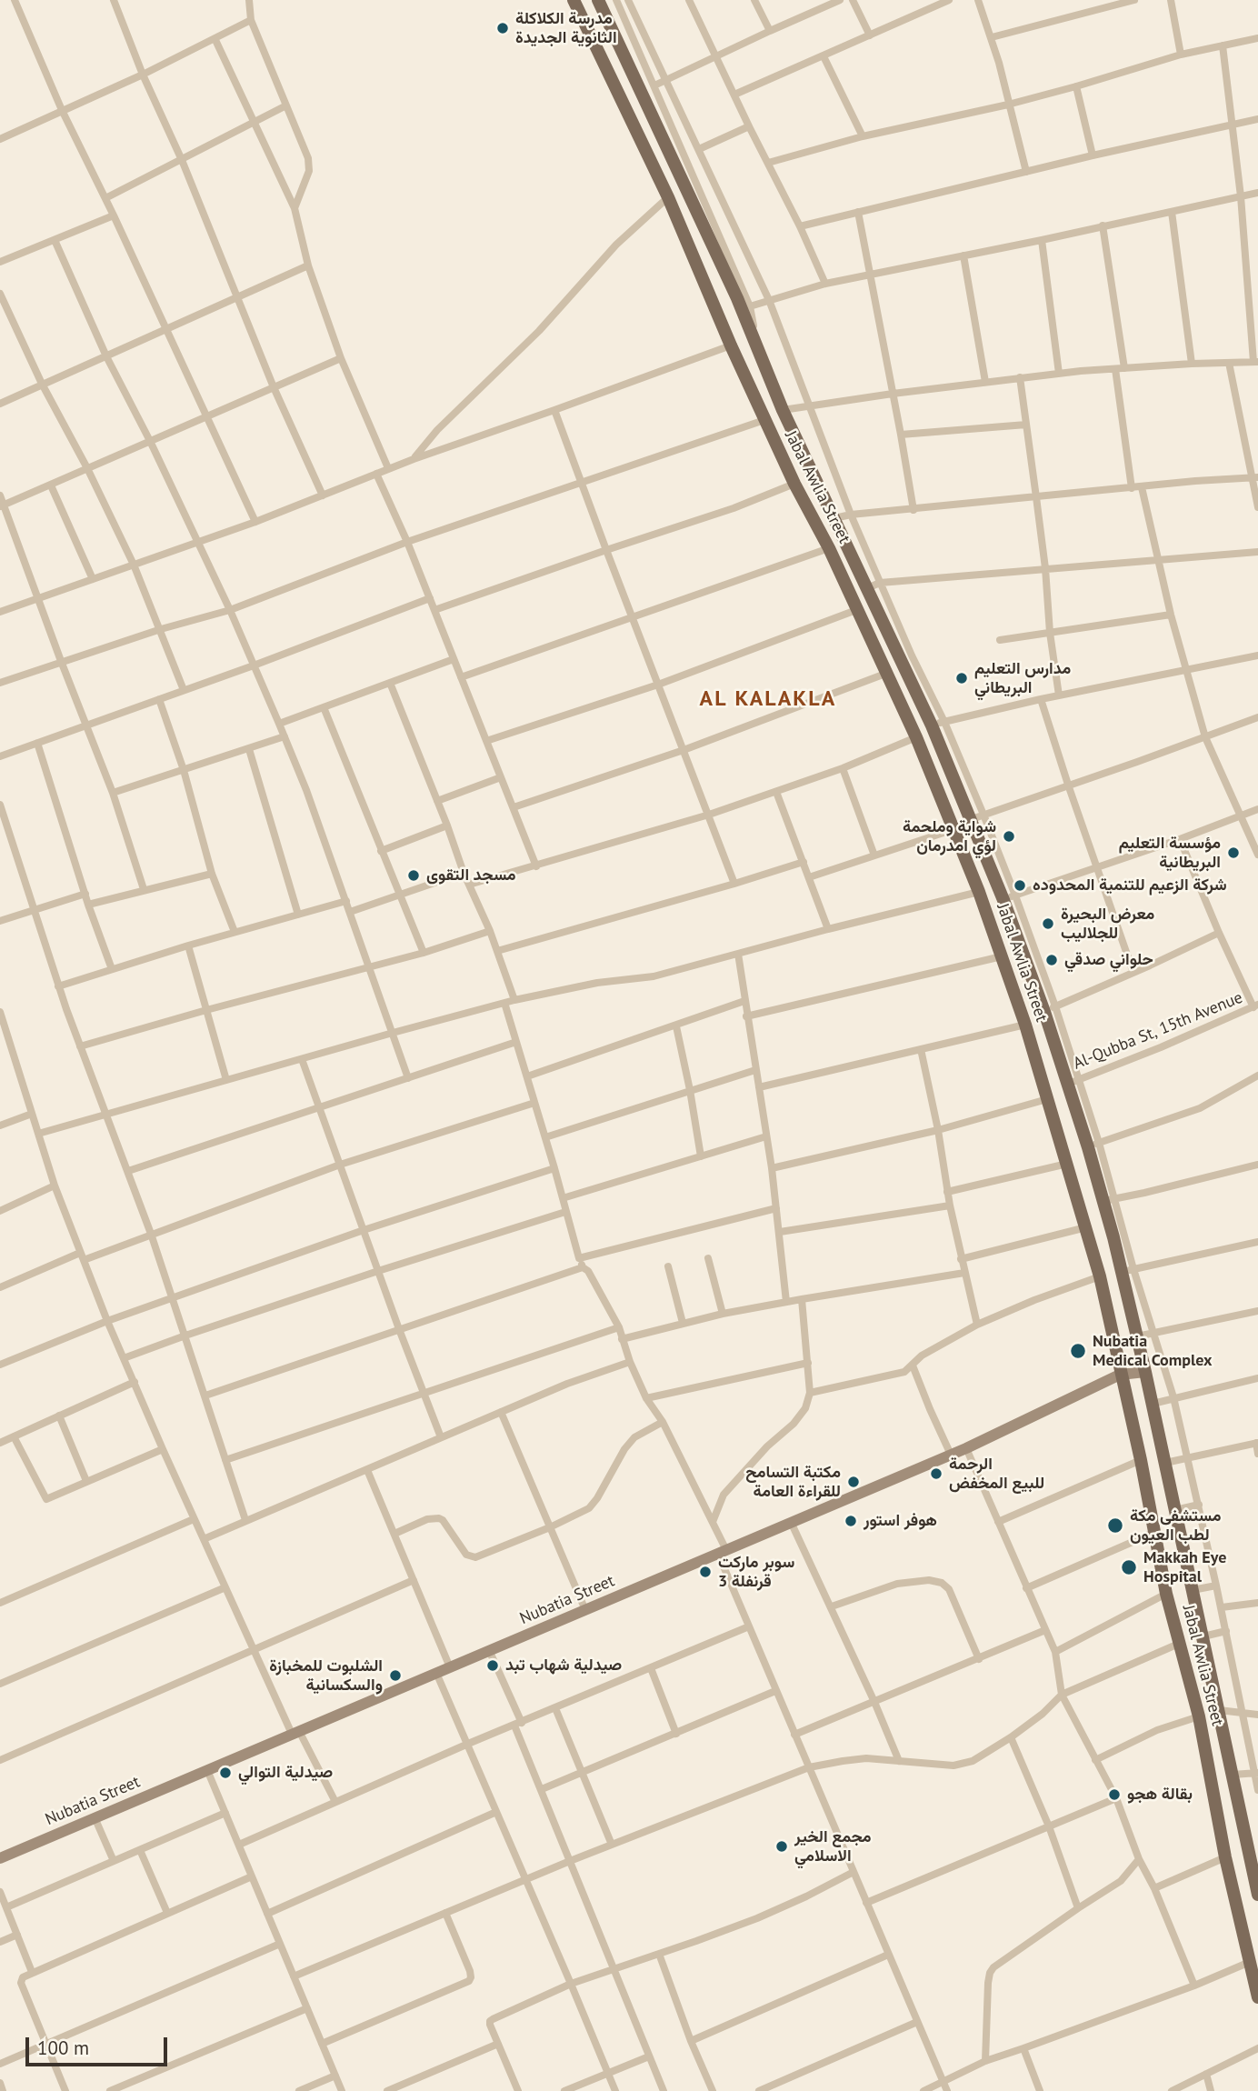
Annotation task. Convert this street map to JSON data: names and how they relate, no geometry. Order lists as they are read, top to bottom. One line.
{"streets":{"main road":["Jabal Awlia Street"],"street":["Al-Qubba St, 15th Avenue","Nubatia Street"]},"crossings":[["Jabal Awlia Street","Al-Qubba St, 15th Avenue"],["Jabal Awlia Street","Nubatia Street"]],"districts":["AL KALAKLA"],"places":["مدرسة الكلاكلة الثانوية الجديدة","مدارس التعليم البريطاني","شواية وملحمة لؤي امدرمان","مؤسسة التعليم البريطانية","مسجد التقوى","شركة الزعيم للتنمية المحدوده","معرض البحيرة للجلاليب","حلواني صدقي","Nubatia Medical Complex","الرحمة للبيع المخفض","مكتبة التسامح للقراءة العامة","هوفر استور","مستشفى مكة لطب العيون","Makkah Eye Hospital","سوبر ماركت قرنفلة 3","صيدلية شهاب تبد","الشلبوت للمخبازة والسكسانية","صيدلية التوالي","بقالة هجو","مجمع الخير الاسلامي"],"scale_bar":"100 m"}
